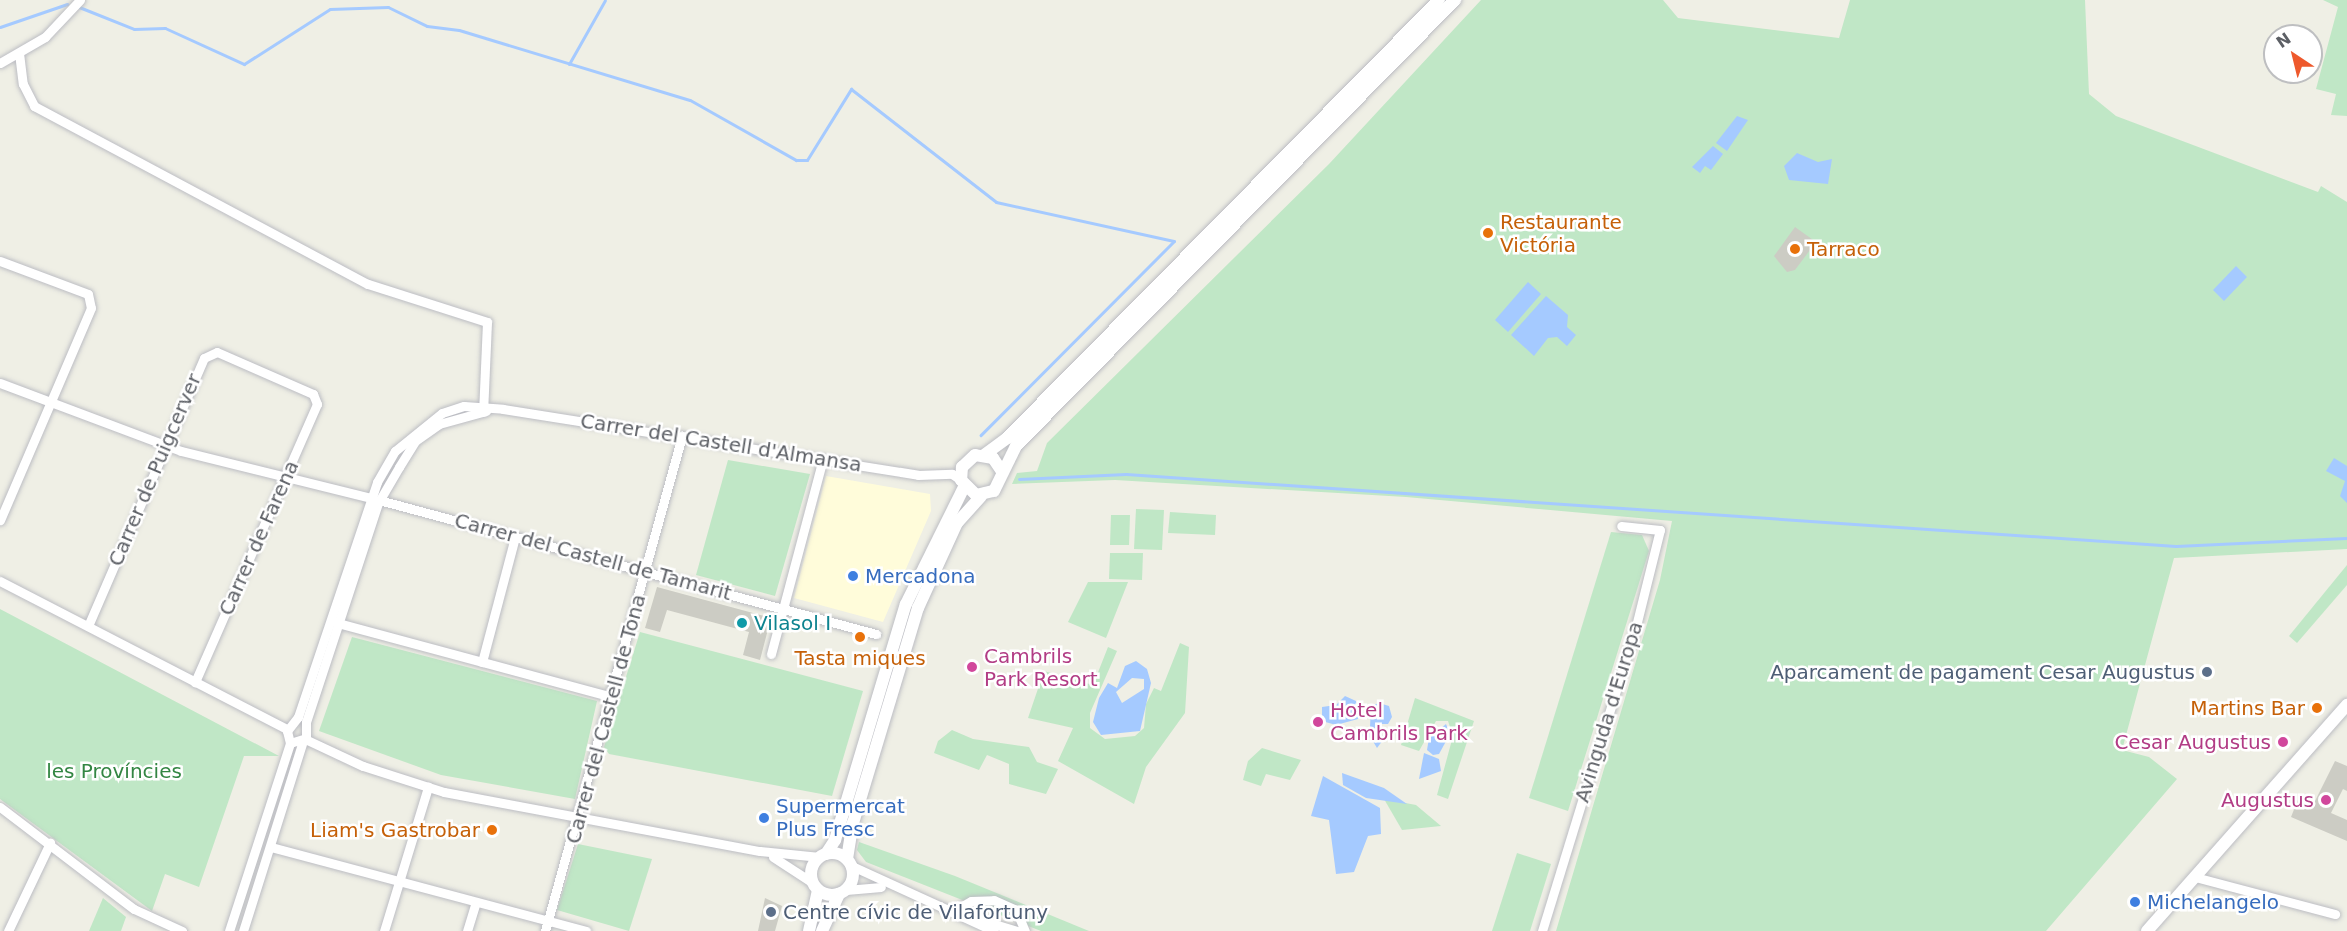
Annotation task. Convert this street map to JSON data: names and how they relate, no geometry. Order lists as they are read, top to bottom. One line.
{"streets":{"street":["Carrer del Castell d'Almansa","Carrer de Puigcerver","Carrer de Farena","Carrer del Castell de Tamarit","Avinguda d'Europa","Carrer del Castell de Tona"]},"crossings":[["Carrer del Castell d'Almansa","Carrer del Castell de Tamarit"],["Carrer del Castell d'Almansa","Carrer del Castell de Tona"],["Carrer de Puigcerver","Carrer de Farena"],["Carrer de Puigcerver","Carrer del Castell de Tamarit"],["Carrer de Farena","Carrer del Castell de Tamarit"],["Carrer del Castell de Tamarit","Carrer del Castell de Tona"]],"parks":["les Províncies"],"places":["Restaurante Victória","Tarraco","Mercadona","Vilasol I","Tasta miques","Cambrils Park Resort","Aparcament de pagament Cesar Augustus","Martins Bar","Hotel Cambrils Park","Cesar Augustus","Augustus","Supermercat Plus Fresc","Liam's Gastrobar","Michelangelo","Centre cívic de Vilafortuny"],"north":"top left"}
